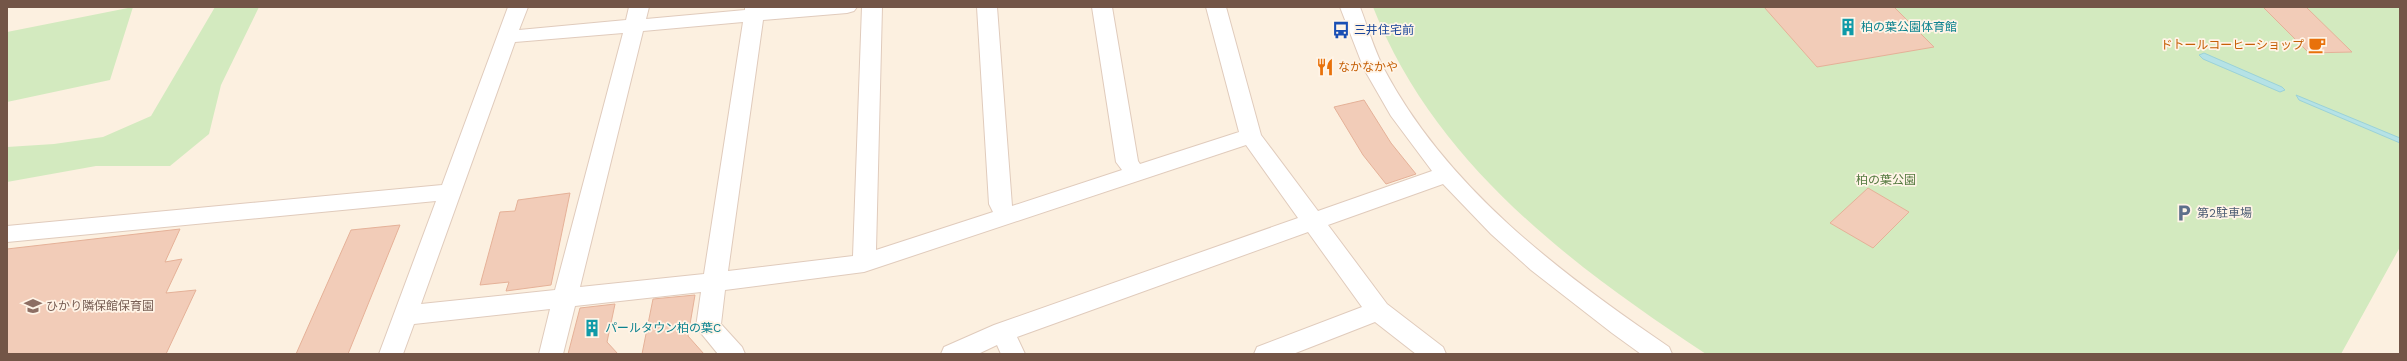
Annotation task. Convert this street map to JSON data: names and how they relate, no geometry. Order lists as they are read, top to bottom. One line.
{"parks":["柏の葉公園"],"places":{"building":["柏の葉公園体育館","パールタウン柏の葉C"],"bus stop":["三井住宅前"],"cafe":["ドトールコーヒーショップ"],"restaurant":["なかなかや"],"parking":["第2駐車場"],"school or university":["ひかり隣保館保育園"]}}
